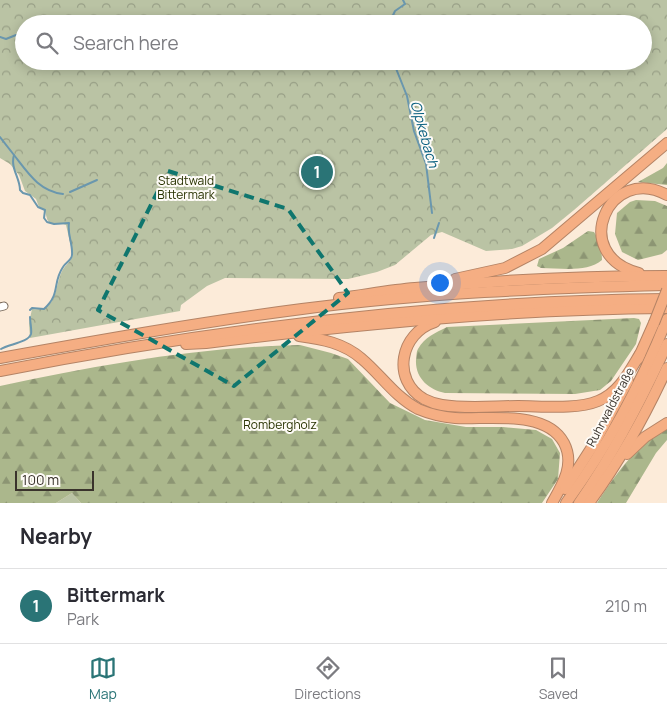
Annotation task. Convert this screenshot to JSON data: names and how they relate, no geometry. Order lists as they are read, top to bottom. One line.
{"streets":{"highway":["Ruhrwaldstraße"]},"water":["Olpkebach"],"parks":["Stadtwald Bittermark","Rombergholz"],"scale_bar":"100 m","page":{"search":"Search here","pins":"1","scale":"100 m","heading":"Nearby","list":[{"mark":"1","name":"Bittermark","note":"Park","value":"210 m"}],"nav":["Map","Directions","Saved"]}}
